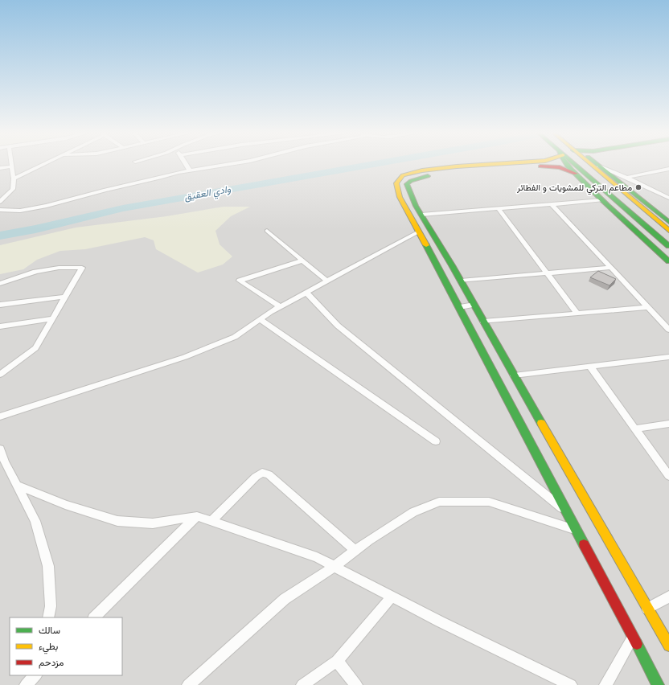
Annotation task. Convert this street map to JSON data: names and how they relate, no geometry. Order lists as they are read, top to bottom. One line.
{"water":["وادي العقيق"],"places":["مطاعم التركي للمشويات و الفطائر"],"legend":["سالك","بطيء","مزدحم"]}
